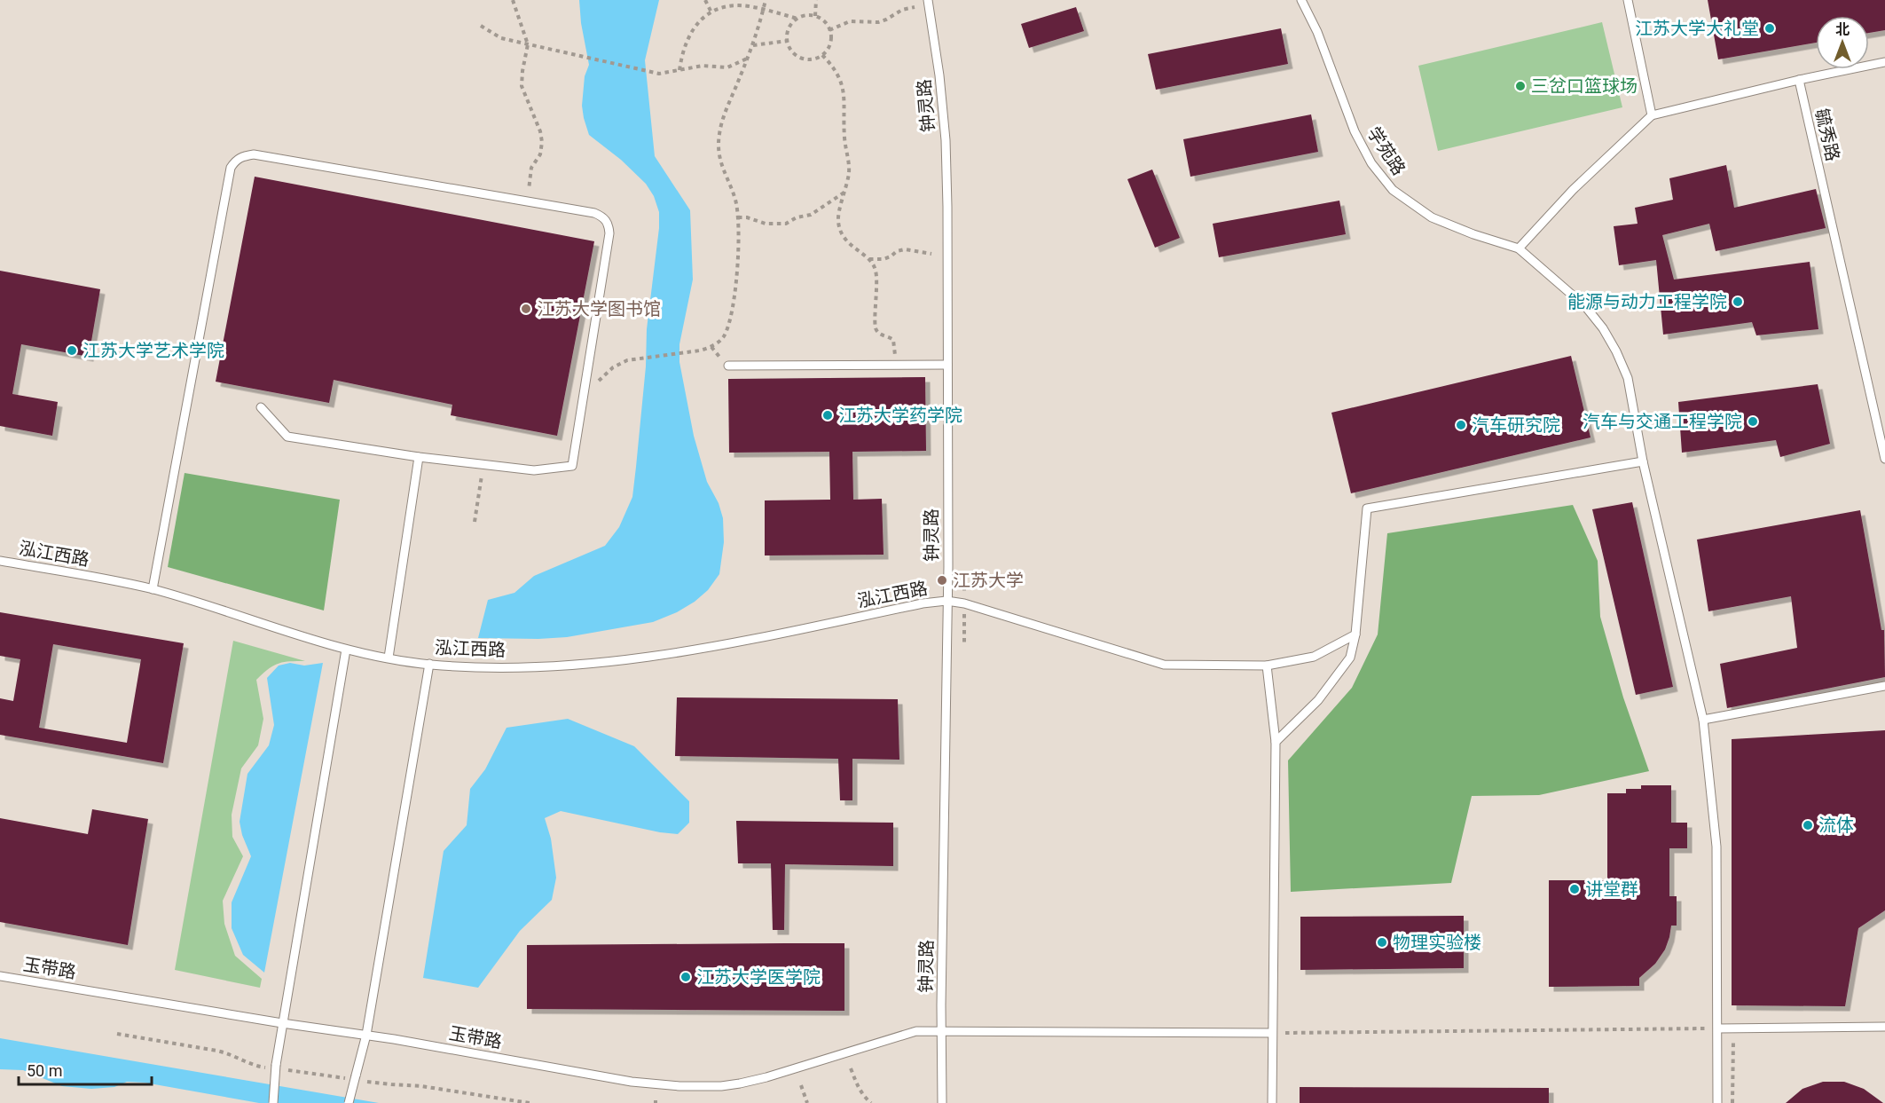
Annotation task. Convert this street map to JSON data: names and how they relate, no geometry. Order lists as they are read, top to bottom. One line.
{"streets":{"lane":["钟灵路","毓秀路","学苑路","泓江西路","玉带路"]},"crossings":[["钟灵路","泓江西路"],["钟灵路","玉带路"]],"places":["江苏大学大礼堂","三岔口篮球场","能源与动力工程学院","江苏大学图书馆","江苏大学艺术学院","江苏大学药学院","汽车与交通工程学院","汽车研究院","江苏大学","流体","讲堂群","物理实验楼","江苏大学医学院"],"scale_bar":"50 m","north":"top"}
